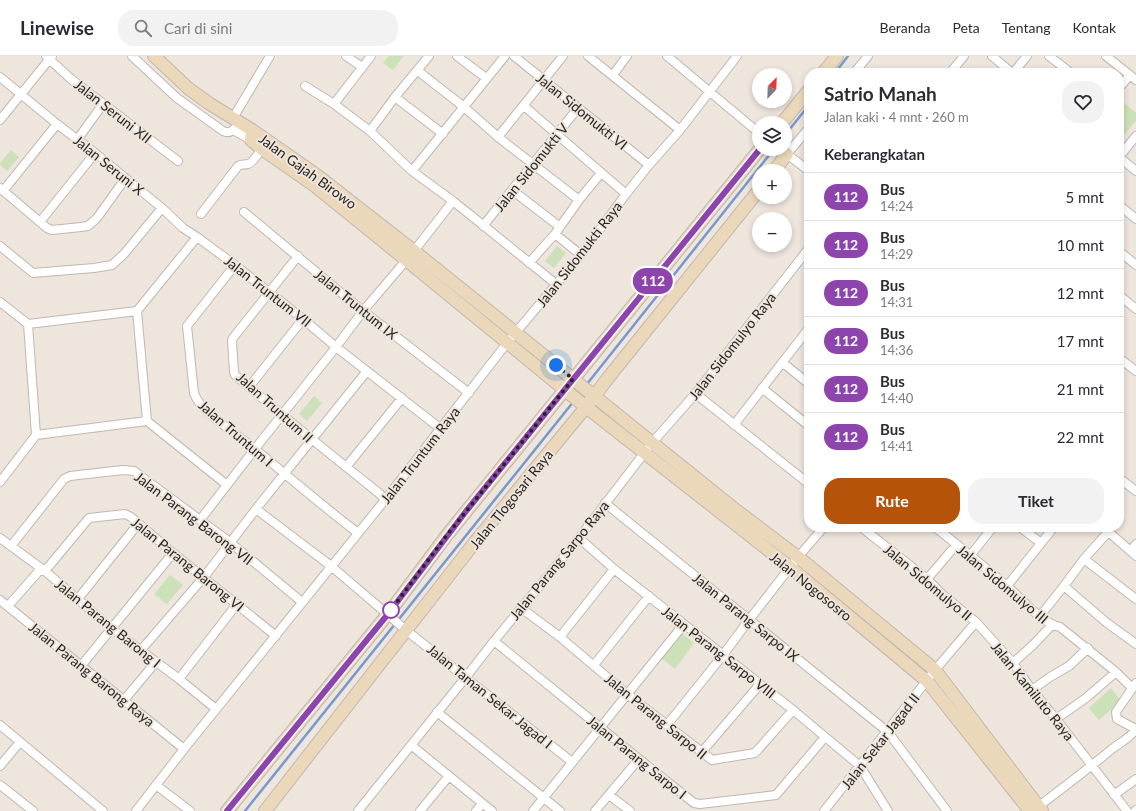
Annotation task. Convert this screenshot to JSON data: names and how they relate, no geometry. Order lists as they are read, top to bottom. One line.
{"streets":{"street":["Jalan Seruni XII","Jalan Sidomukti VI","Jalan Seruni X","Jalan Sidomukti V","Jalan Gajah Birowo","Jalan Sidomukti Raya","Jalan Truntum VII","Jalan Truntum IX","Jalan Sidomulyo Raya","Jalan Truntum II","Jalan Truntum I","Jalan Truntum Raya","Jalan Tlogosari Raya","Jalan Parang Barong VII","Jalan Parang Sarpo Raya","Jalan Parang Barong VI","Jalan Sidomulyo II","Jalan Sidomulyo III","Jalan Nogososro","Jalan Parang Sarpo IX","Jalan Parang Barong I","Jalan Parang Sarpo VIII","Jalan Parang Barong Raya","Jalan Kamiluto Raya","Jalan Taman Sekar Jagad I","Jalan Parang Sarpo II","Jalan Sekar Jagad II","Jalan Parang Sarpo I"]},"crossings":[["Jalan Sidomukti VI","Jalan Sidomukti V"],["Jalan Sidomukti VI","Jalan Sidomukti Raya"],["Jalan Seruni X","Jalan Truntum VII"],["Jalan Gajah Birowo","Jalan Sidomukti Raya"],["Jalan Gajah Birowo","Jalan Truntum Raya"],["Jalan Gajah Birowo","Jalan Tlogosari Raya"],["Jalan Gajah Birowo","Jalan Nogososro"],["Jalan Sidomukti Raya","Jalan Truntum Raya"],["Jalan Truntum VII","Jalan Truntum II"],["Jalan Truntum VII","Jalan Truntum I"],["Jalan Truntum VII","Jalan Truntum Raya"],["Jalan Truntum IX","Jalan Truntum II"],["Jalan Truntum IX","Jalan Truntum Raya"],["Jalan Sidomulyo Raya","Jalan Parang Sarpo Raya"],["Jalan Sidomulyo Raya","Jalan Nogososro"],["Jalan Truntum II","Jalan Truntum Raya"],["Jalan Truntum I","Jalan Truntum Raya"],["Jalan Truntum Raya","Jalan Taman Sekar Jagad I"],["Jalan Tlogosari Raya","Jalan Nogososro"],["Jalan Tlogosari Raya","Jalan Taman Sekar Jagad I"],["Jalan Parang Barong VII","Jalan Parang Barong I"],["Jalan Parang Sarpo Raya","Jalan Nogososro"],["Jalan Parang Sarpo Raya","Jalan Parang Sarpo IX"],["Jalan Parang Sarpo Raya","Jalan Parang Sarpo VIII"],["Jalan Parang Sarpo Raya","Jalan Taman Sekar Jagad I"],["Jalan Parang Sarpo Raya","Jalan Parang Sarpo II"],["Jalan Parang Sarpo Raya","Jalan Parang Sarpo I"],["Jalan Parang Barong VI","Jalan Parang Barong I"],["Jalan Parang Barong VI","Jalan Parang Barong Raya"],["Jalan Sidomulyo II","Jalan Kamiluto Raya"],["Jalan Nogososro","Jalan Sekar Jagad II"],["Jalan Parang Sarpo IX","Jalan Sekar Jagad II"],["Jalan Parang Sarpo VIII","Jalan Parang Sarpo II"],["Jalan Parang Sarpo VIII","Jalan Sekar Jagad II"],["Jalan Parang Sarpo VIII","Jalan Parang Sarpo I"]],"lines":["bus line 112"],"north":"top right","page":{"header":"Linewise","search":"Cari di sini","nav":["Beranda","Peta","Tentang","Kontak"],"on_map":"112","map_buttons":["+","−"],"heading":[["Satrio Manah","Jalan kaki · 4 mnt · 260 m"],"Keberangkatan"],"list":[{"mark":"112","name":"Bus","note":"14:24","value":"5 mnt"},{"mark":"112","name":"Bus","note":"14:29","value":"10 mnt"},{"mark":"112","name":"Bus","note":"14:31","value":"12 mnt"},{"mark":"112","name":"Bus","note":"14:36","value":"17 mnt"},{"mark":"112","name":"Bus","note":"14:40","value":"21 mnt"},{"mark":"112","name":"Bus","note":"14:41","value":"22 mnt"}],"buttons":["Rute","Tiket"]}}
